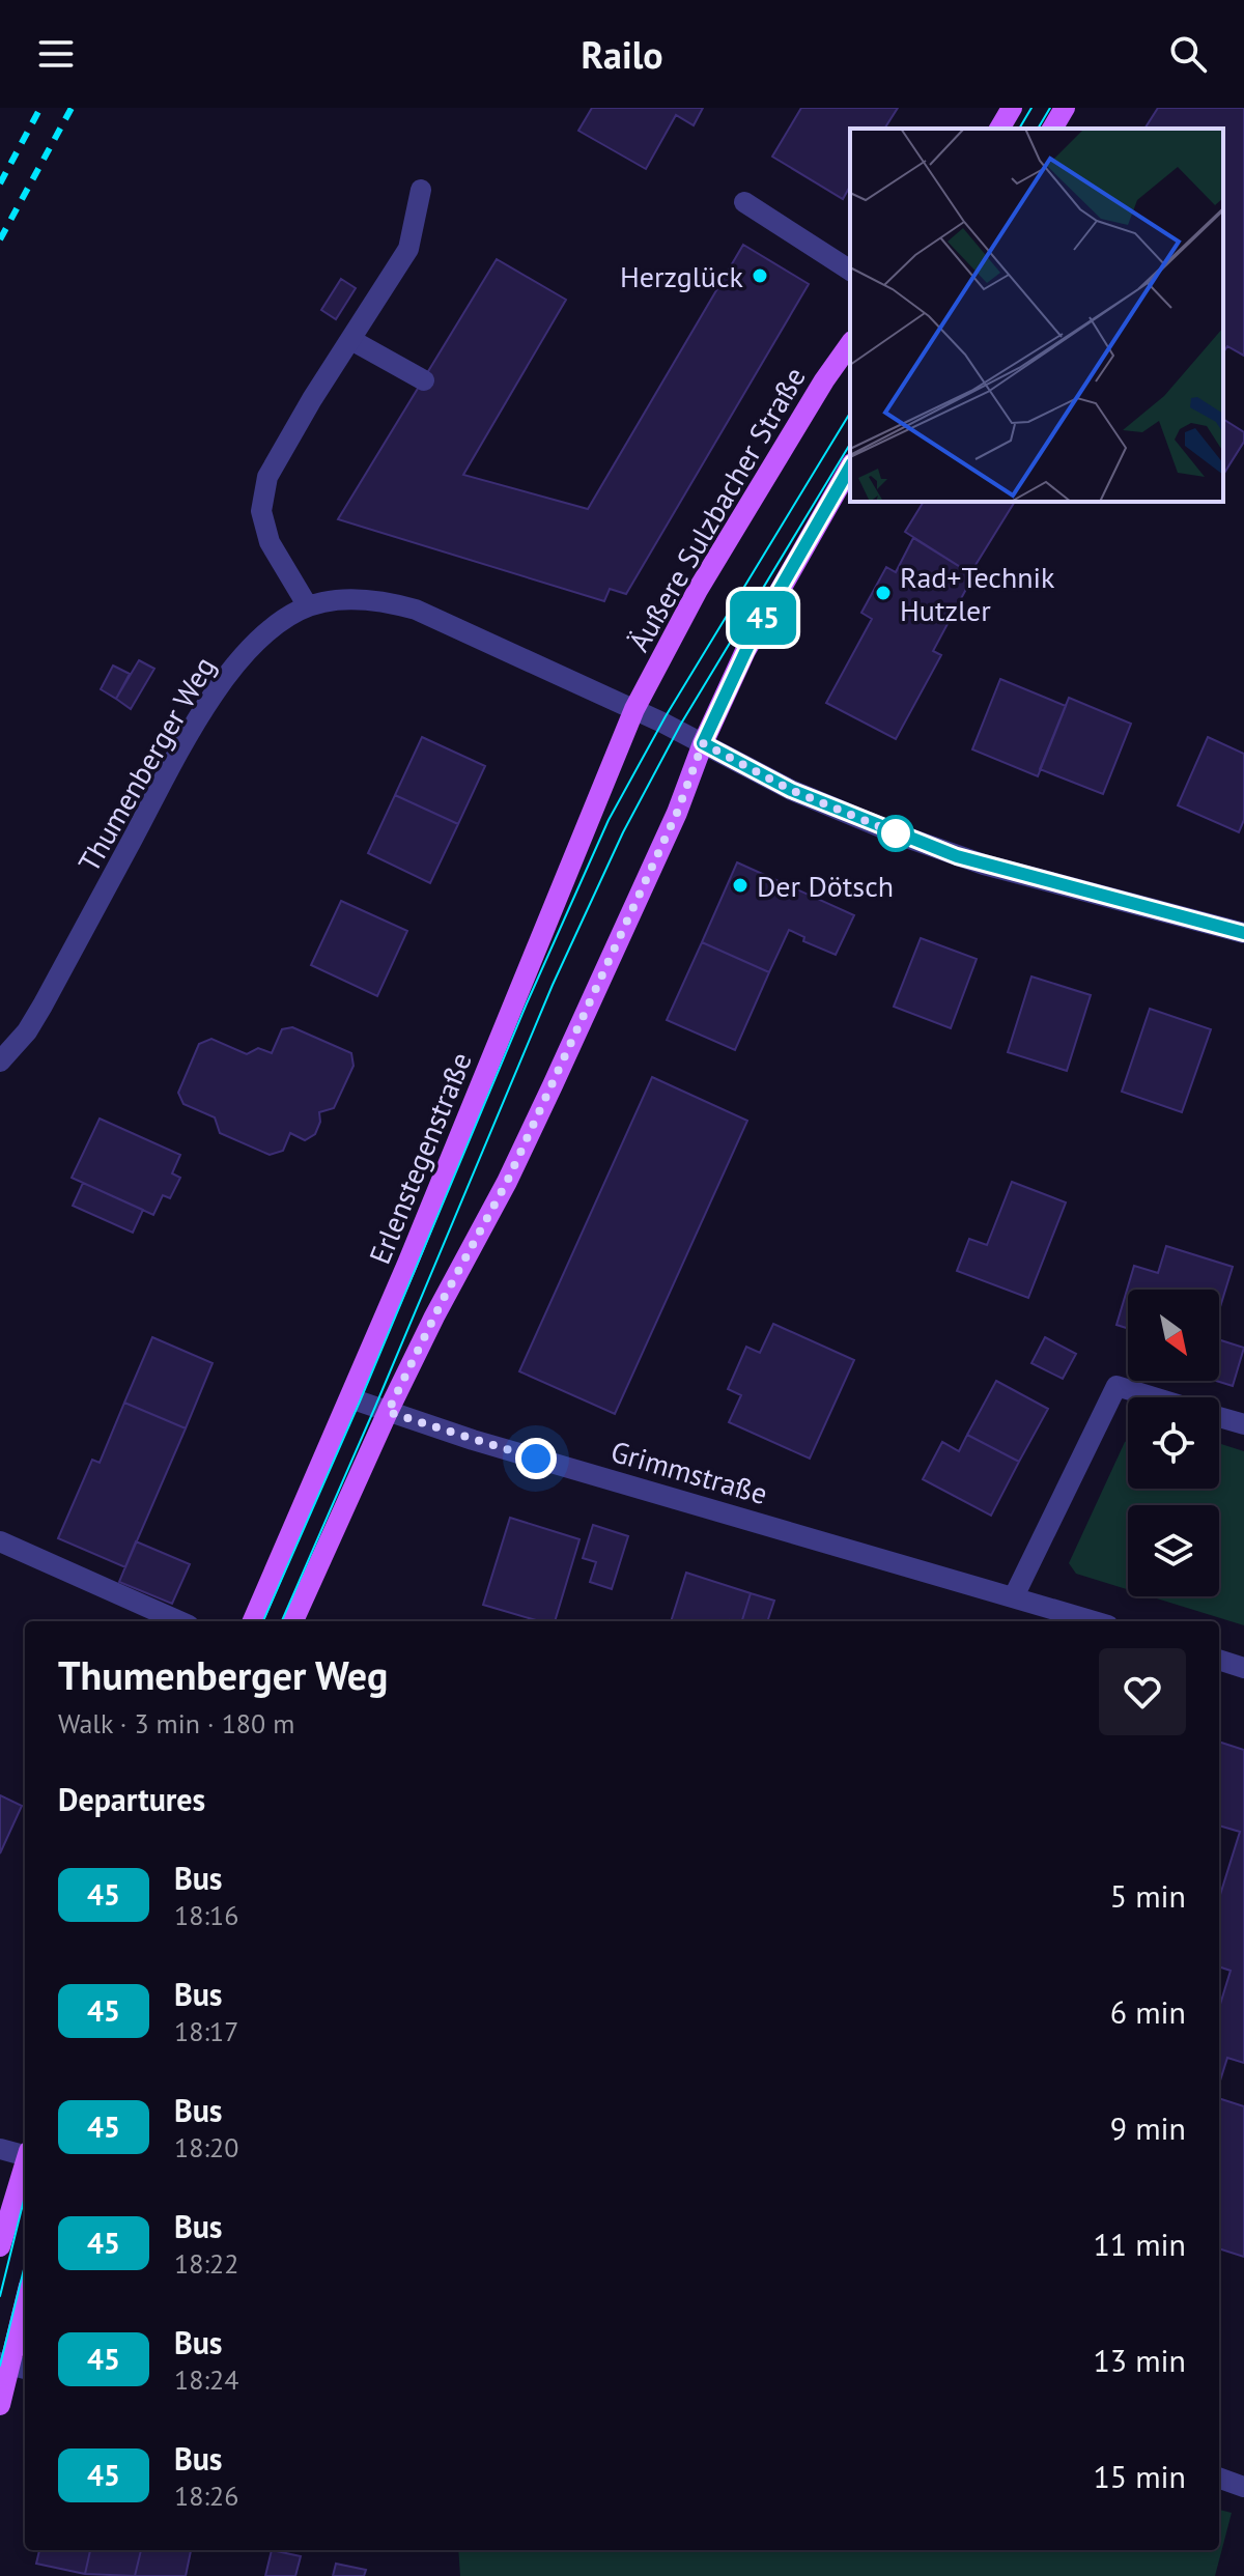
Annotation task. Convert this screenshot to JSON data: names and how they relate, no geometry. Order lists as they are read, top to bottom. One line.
{"streets":{"main road":["Äußere Sulzbacher Straße","Erlenstegenstraße"],"street":["Thumenberger Weg","Grimmstraße"]},"crossings":[["Äußere Sulzbacher Straße","Thumenberger Weg"],["Äußere Sulzbacher Straße","Erlenstegenstraße"],["Thumenberger Weg","Erlenstegenstraße"],["Erlenstegenstraße","Grimmstraße"]],"places":["Herzglück","Rad+Technik Hutzler","Der Dötsch"],"lines":["bus line 45"],"north":"bottom right","page":{"header":"Railo","on_map":"45","heading":[["Thumenberger Weg","Walk · 3 min · 180 m"],"Departures"],"list":[{"mark":"45","name":"Bus","note":"18:16","value":"5 min"},{"mark":"45","name":"Bus","note":"18:17","value":"6 min"},{"mark":"45","name":"Bus","note":"18:20","value":"9 min"},{"mark":"45","name":"Bus","note":"18:22","value":"11 min"},{"mark":"45","name":"Bus","note":"18:24","value":"13 min"},{"mark":"45","name":"Bus","note":"18:26","value":"15 min"}]}}
